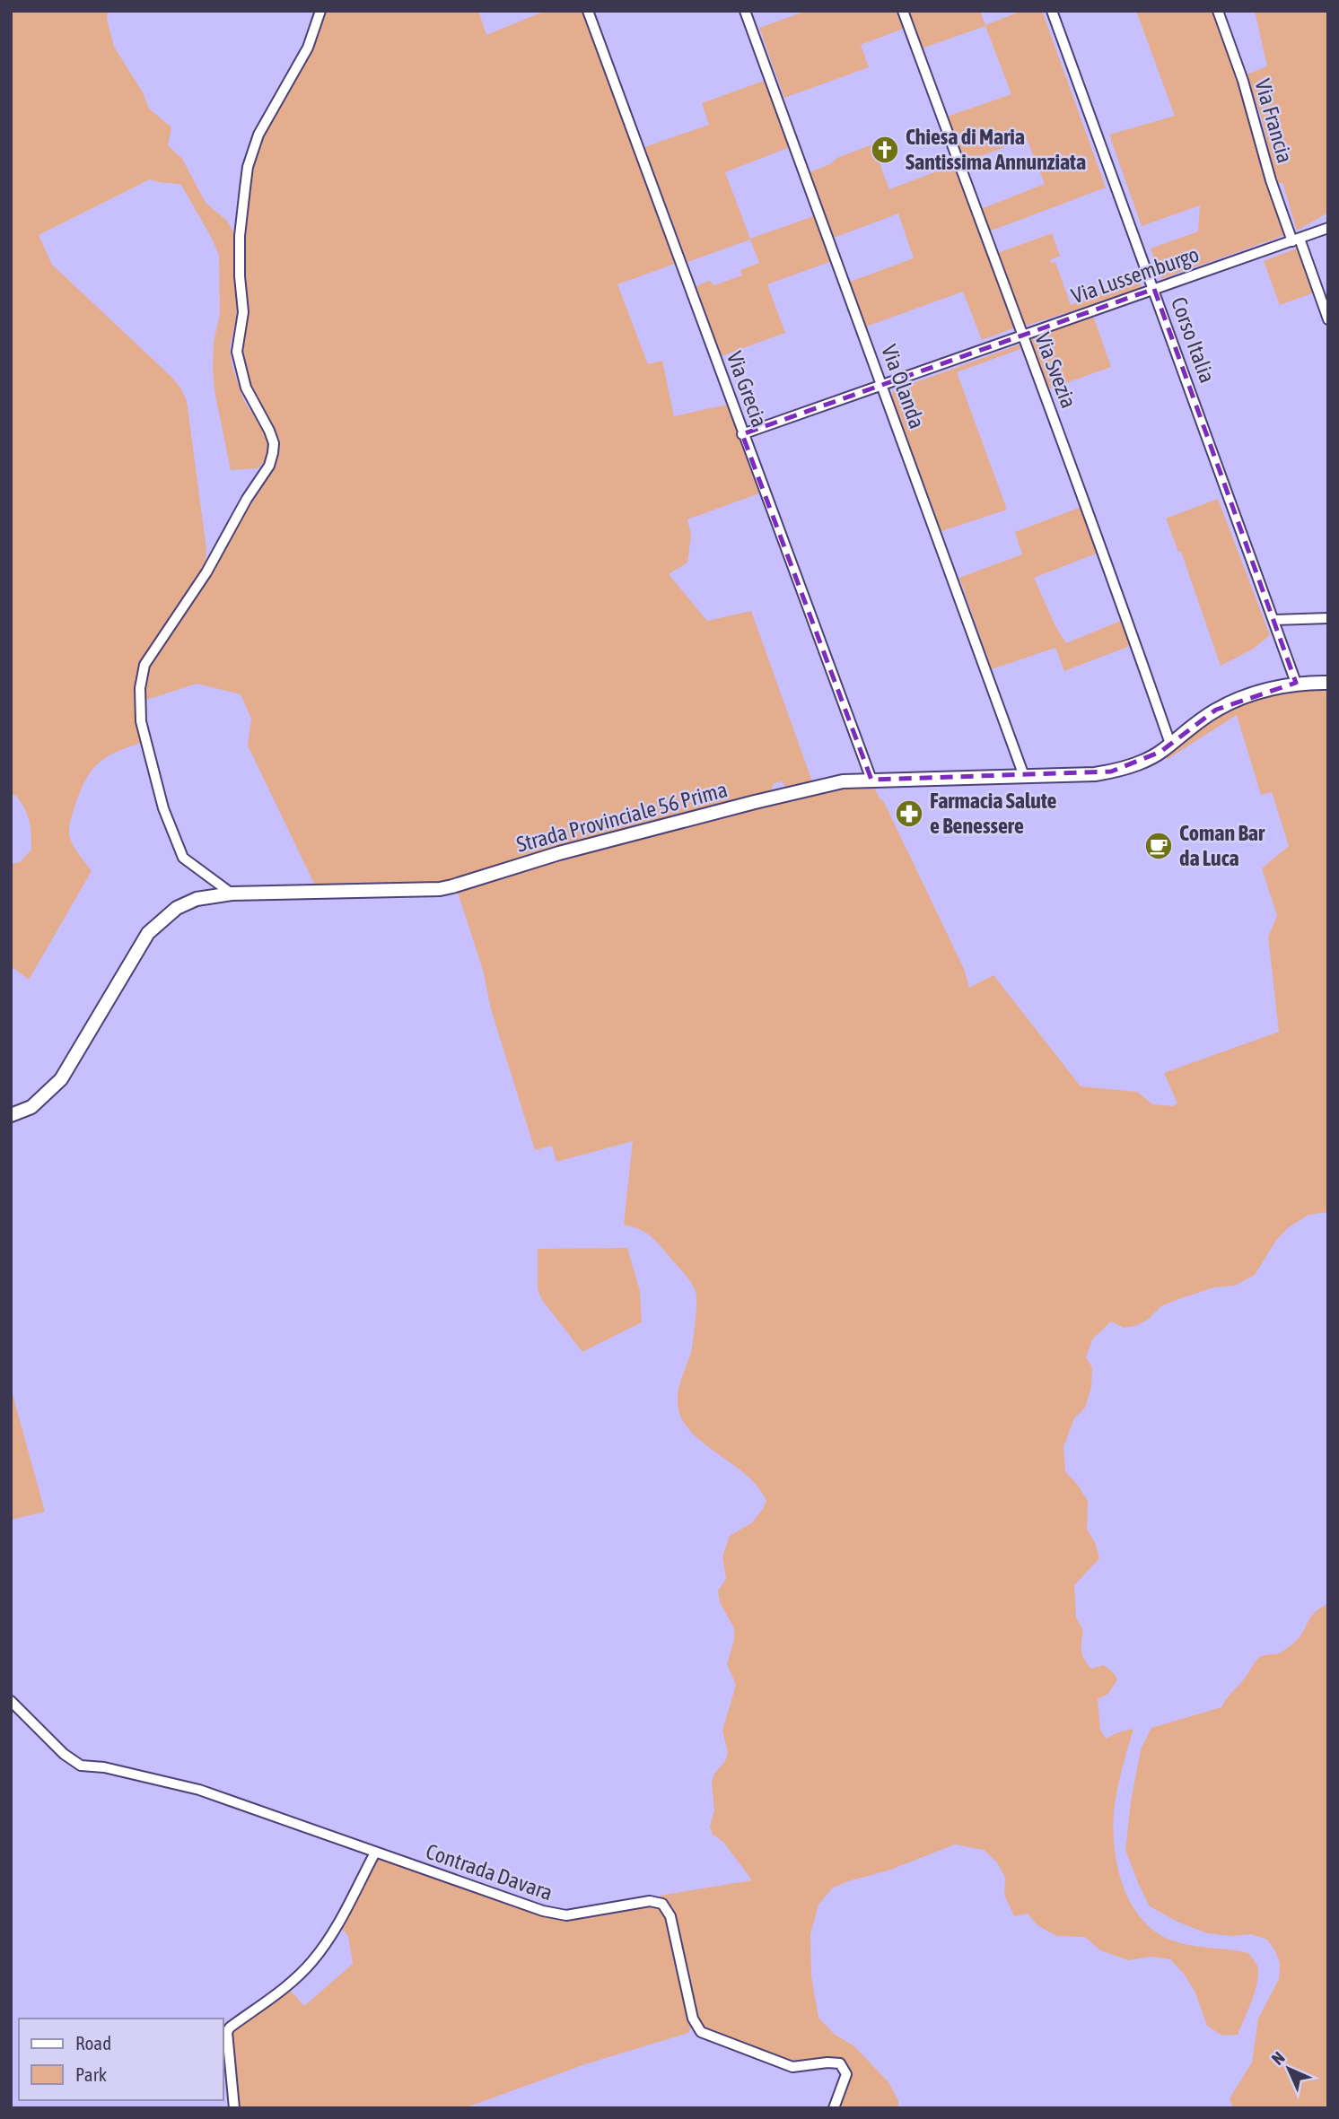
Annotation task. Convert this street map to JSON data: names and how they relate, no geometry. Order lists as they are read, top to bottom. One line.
{"streets":{"street":["Via Francia","Via Lussemburgo","Corso Italia","Via Svezia","Via Olanda","Via Grecia","Strada Provinciale 56 Prima","Contrada Davara"]},"crossings":[["Via Francia","Via Lussemburgo"],["Via Lussemburgo","Corso Italia"],["Via Lussemburgo","Via Svezia"],["Via Lussemburgo","Via Olanda"],["Via Lussemburgo","Via Grecia"],["Corso Italia","Strada Provinciale 56 Prima"],["Via Svezia","Strada Provinciale 56 Prima"],["Via Olanda","Strada Provinciale 56 Prima"],["Via Grecia","Strada Provinciale 56 Prima"]],"places":{"church":["Chiesa di Maria Santissima Annunziata"],"pharmacy":["Farmacia Salute e Benessere"],"cafe":["Coman Bar da Luca"]},"legend":["Road","Park"],"north":"top left"}
